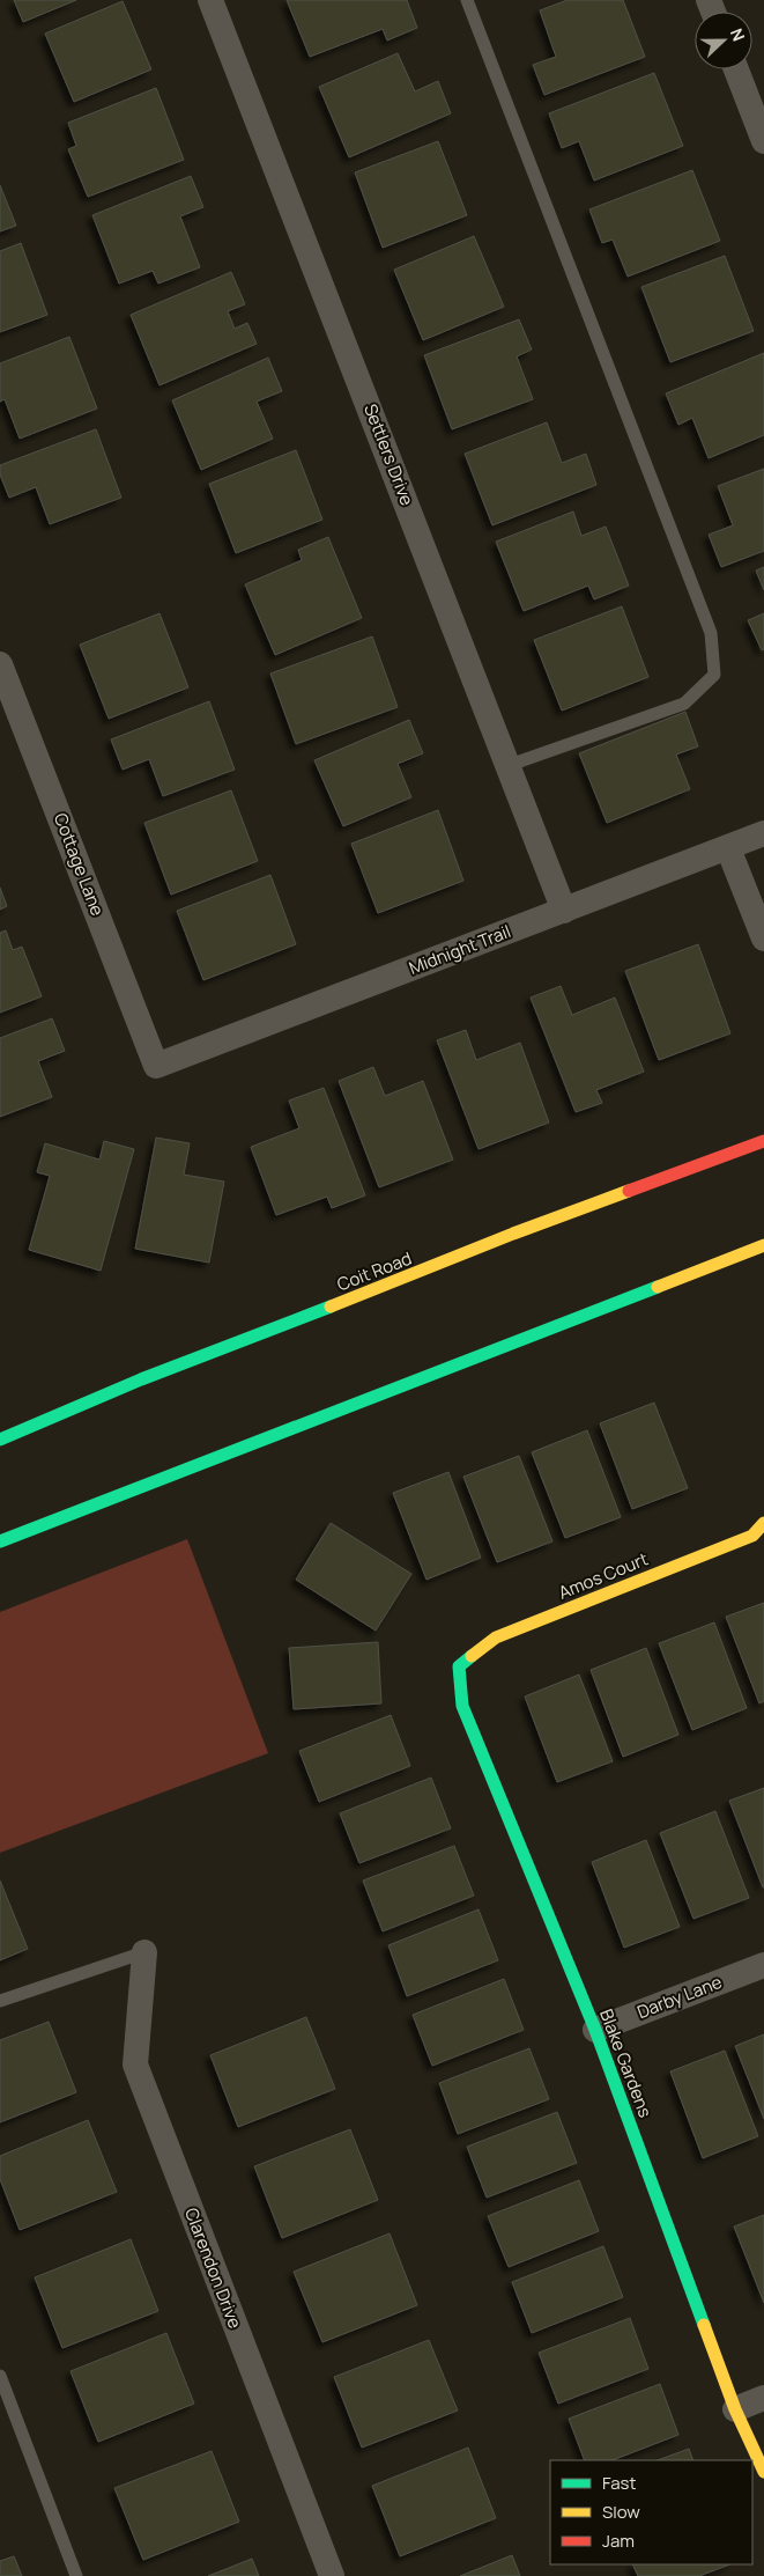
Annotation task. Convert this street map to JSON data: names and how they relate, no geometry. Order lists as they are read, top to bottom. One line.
{"streets":{"main road":["Coit Road","Amos Court","Blake Gardens"],"street":["Settlers Drive","Cottage Lane","Midnight Trail","Darby Lane","Clarendon Drive"]},"crossings":[["Settlers Drive","Midnight Trail"],["Cottage Lane","Midnight Trail"],["Amos Court","Blake Gardens"],["Darby Lane","Blake Gardens"]],"legend":["Fast","Slow","Jam"],"north":"right"}
